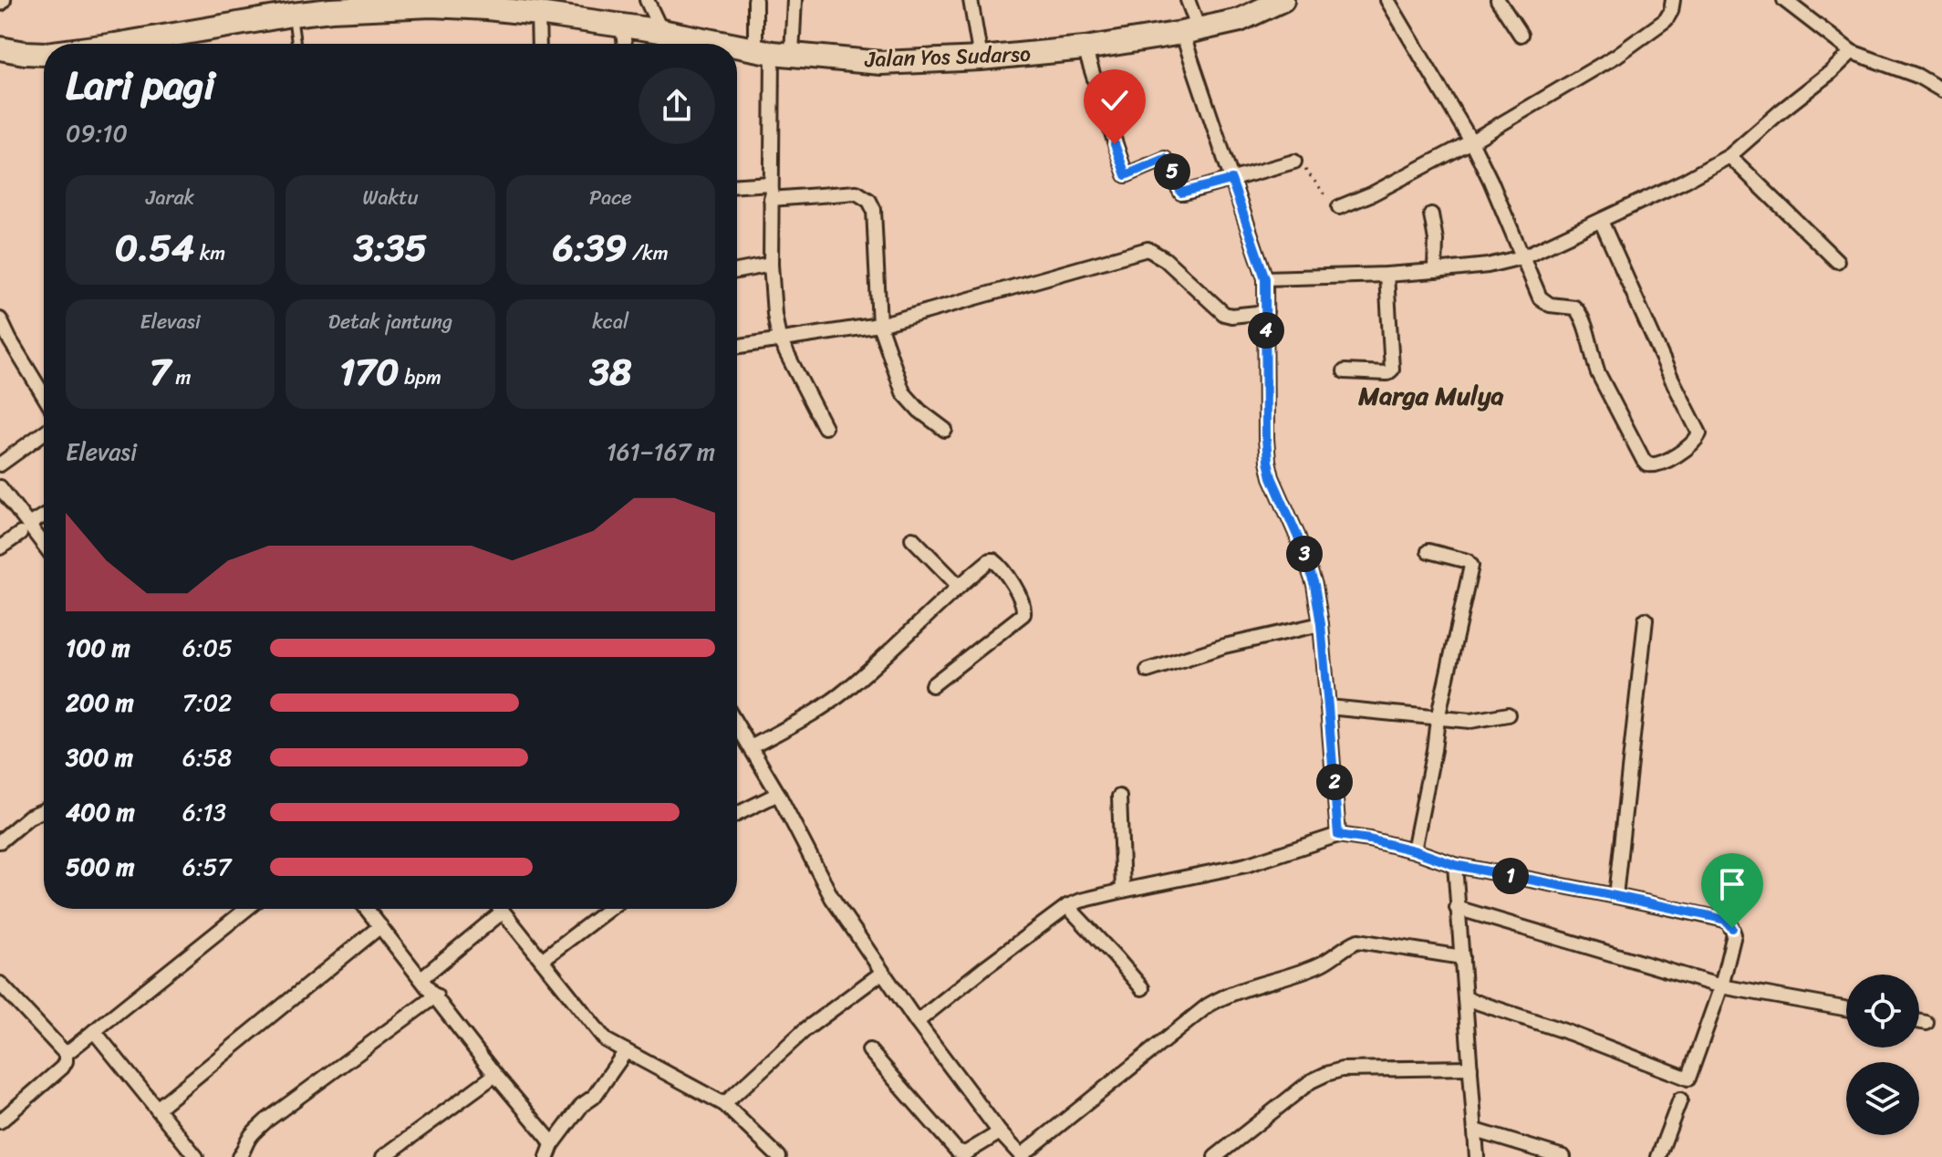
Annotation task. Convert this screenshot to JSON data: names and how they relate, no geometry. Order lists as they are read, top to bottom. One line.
{"streets":{"highway":["Jalan Yos Sudarso"]},"districts":["Marga Mulya"],"page":{"heading":["Lari pagi","09:10"],"pins":["5","4","3","2","1"],"stats":[["Jarak","0.54 km"],["Waktu","3:35"],["Pace","6:39 /km"],["Elevasi","7 m"],["Detak jantung","170 bpm"],["kcal","38"]],"chart":["Elevasi","161–167 m"],"list":[{"name":"100 m","note":"6:05"},{"name":"200 m","note":"7:02"},{"name":"300 m","note":"6:58"},{"name":"400 m","note":"6:13"},{"name":"500 m","note":"6:57"}]}}
